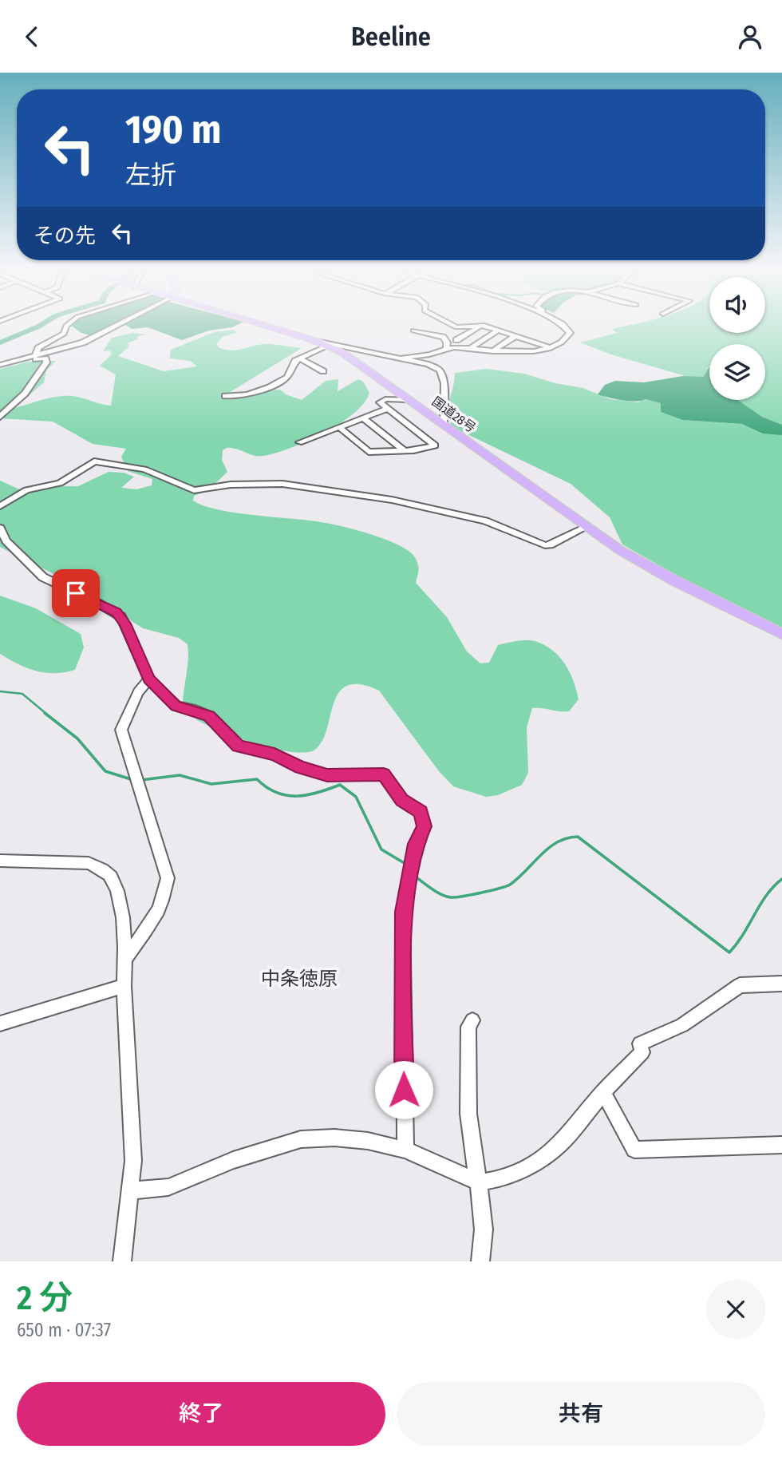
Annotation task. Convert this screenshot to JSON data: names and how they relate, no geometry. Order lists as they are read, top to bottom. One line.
{"streets":{"highway":["国道28号"]},"districts":["中条徳原"],"page":{"header":"Beeline","turn":["190 m","左折"],"then":"その先","heading":["2 分","650 m · 07:37"],"buttons":["終了","共有"]}}
